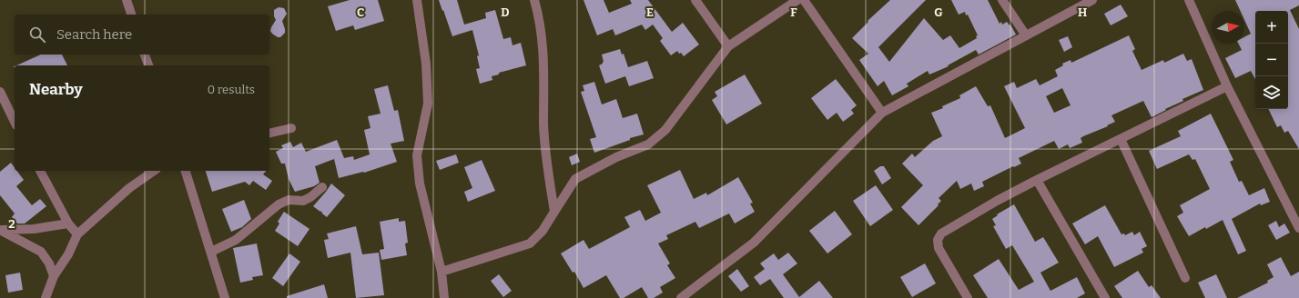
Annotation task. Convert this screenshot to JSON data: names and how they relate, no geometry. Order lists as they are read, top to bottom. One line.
{"north":"right","page":{"map_buttons":["+","−"],"search":"Search here","heading":["Nearby","0 results"]},"grid":{"columns":["C","D","E","F","G","H"],"rows":["2"]}}
